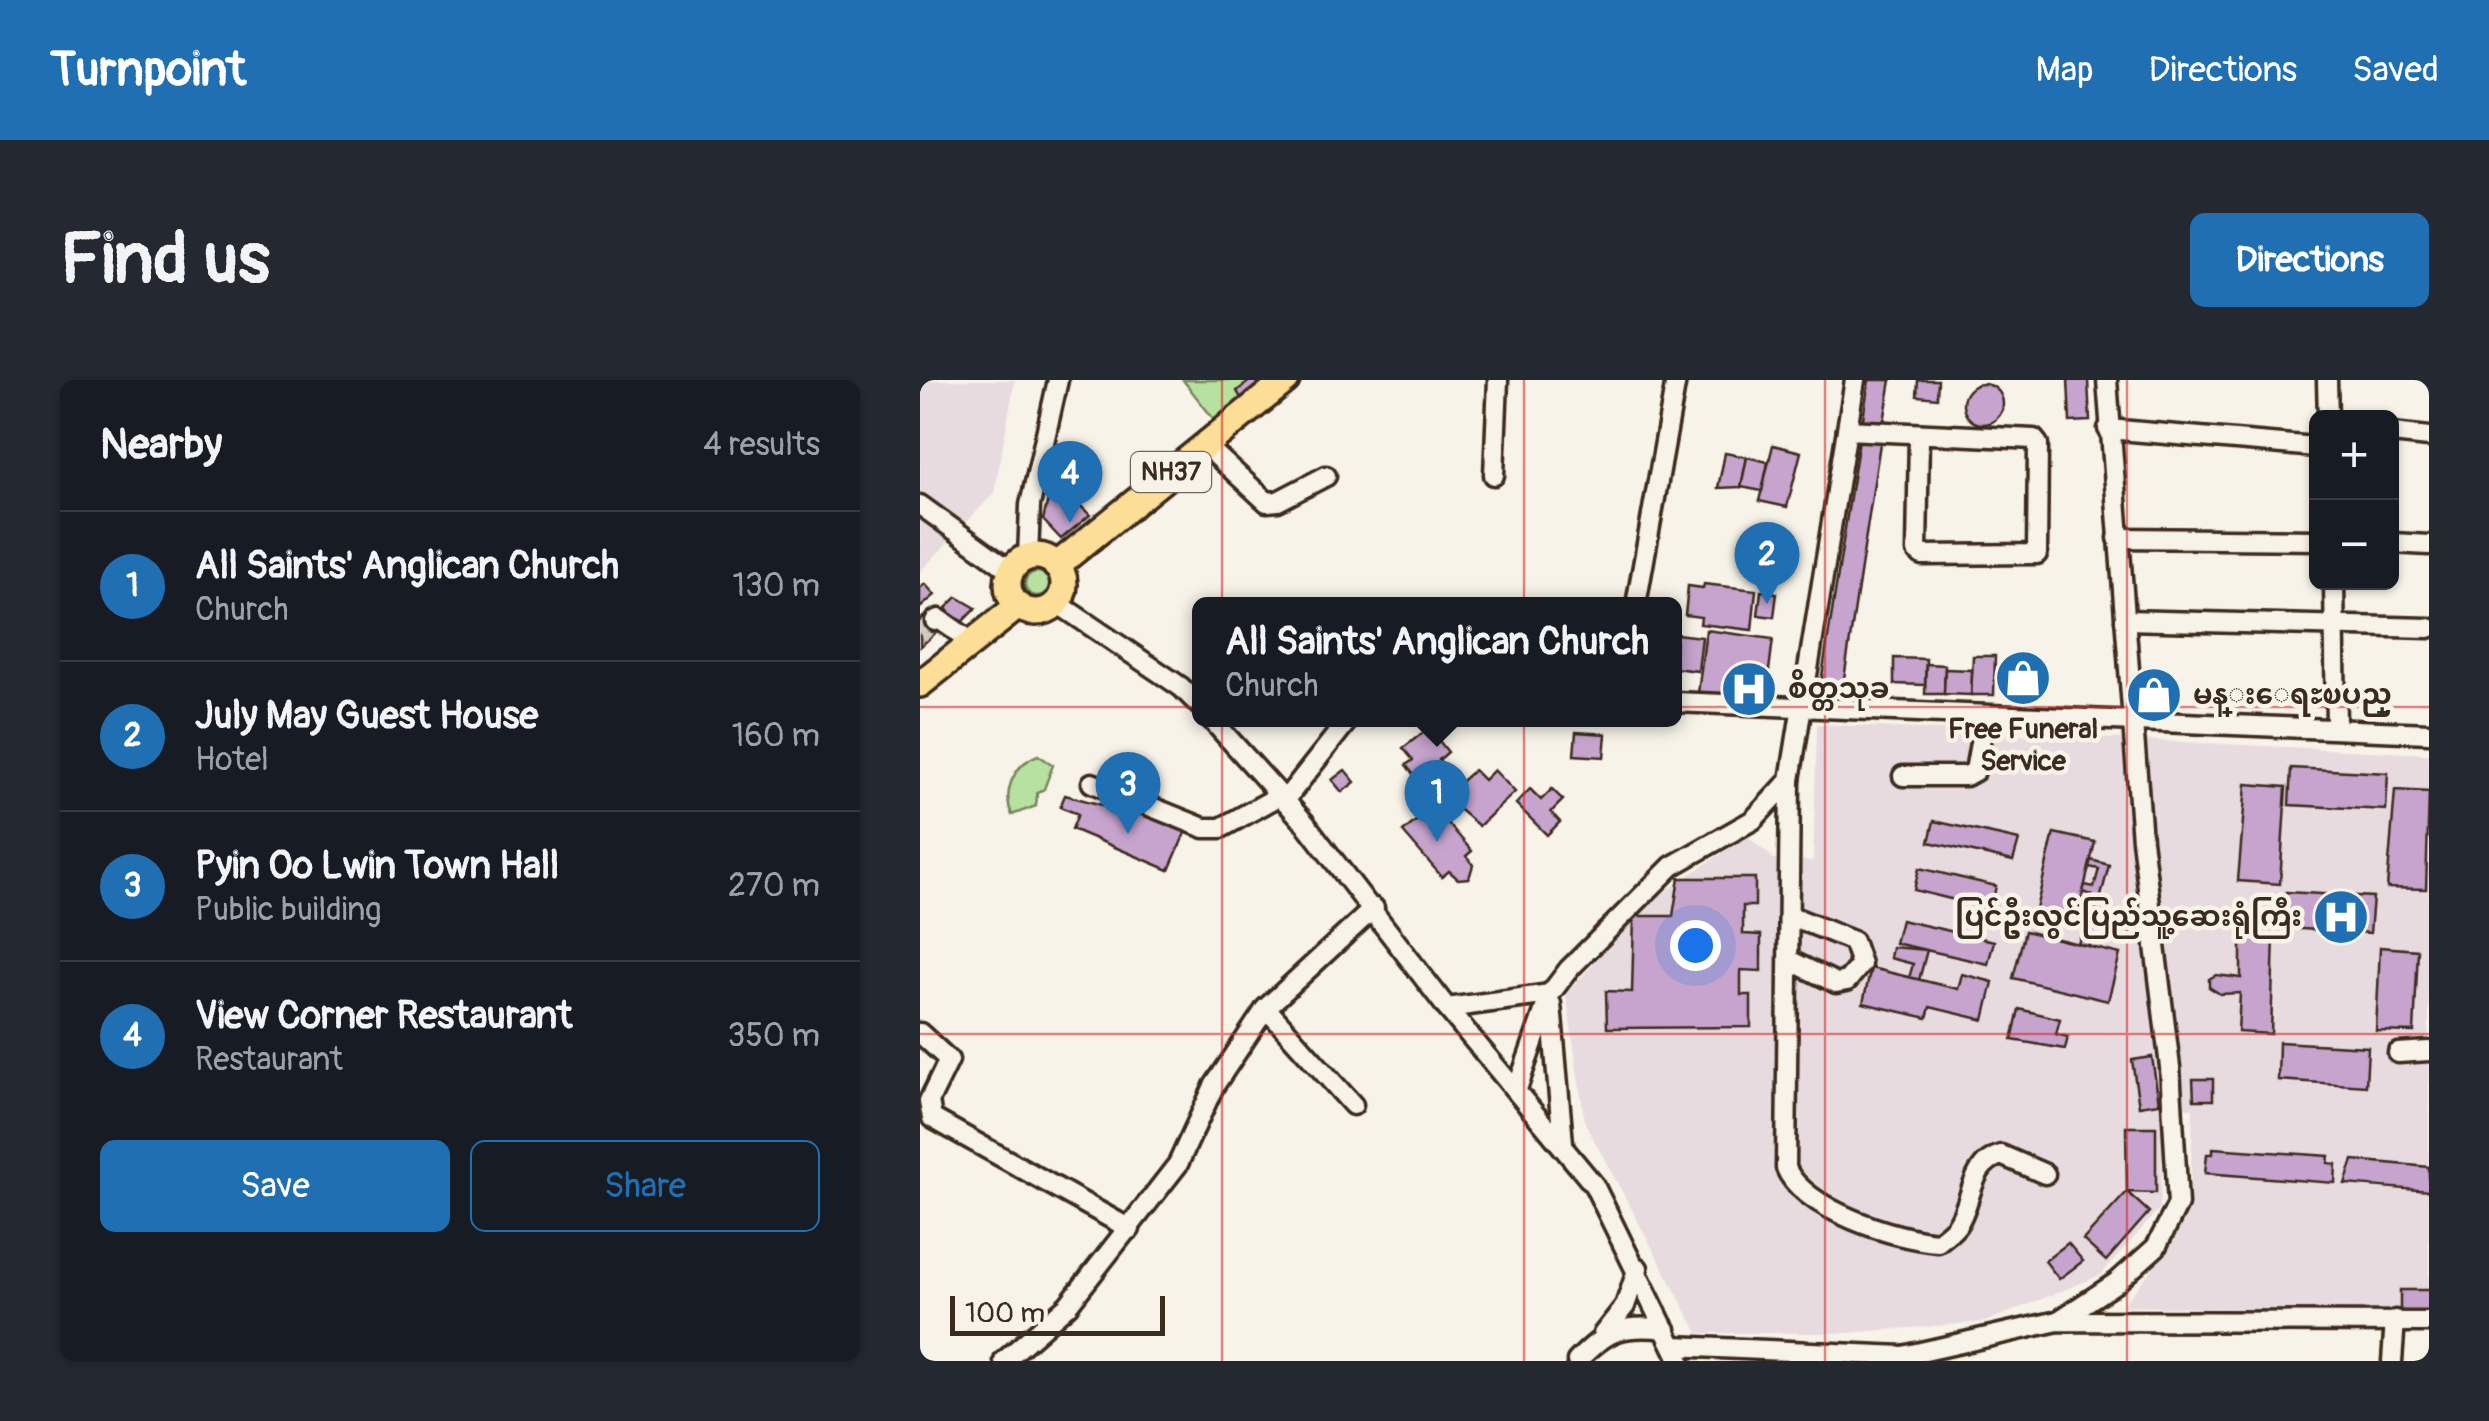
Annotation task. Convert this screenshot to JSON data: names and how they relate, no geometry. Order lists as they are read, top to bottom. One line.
{"streets":{"highway":["NH37"]},"places":{"shop":["Free Funeral Service","မန္းေရႊၿပည္"],"hospital":["စိတ္တသုခ","ပြင်ဦးလွင်ပြည်သူ့ဆေးရုံကြီး"]},"scale_bar":"100 m","page":{"header":"Turnpoint","nav":["Map","Directions","Saved"],"buttons":["Directions",["Save","Share"]],"title":"Find us","heading":["Nearby","4 results"],"map_buttons":["+","−"],"pins":["4","2","3","1"],"list":[{"mark":"1","name":"All Saints' Anglican Church","note":"Church","value":"130 m"},{"mark":"2","name":"July May Guest House","note":"Hotel","value":"160 m"},{"mark":"3","name":"Pyin Oo Lwin Town Hall","note":"Public building","value":"270 m"},{"mark":"4","name":"View Corner Restaurant","note":"Restaurant","value":"350 m"}],"popup":["All Saints' Anglican Church","Church"],"scale":"100 m"}}
